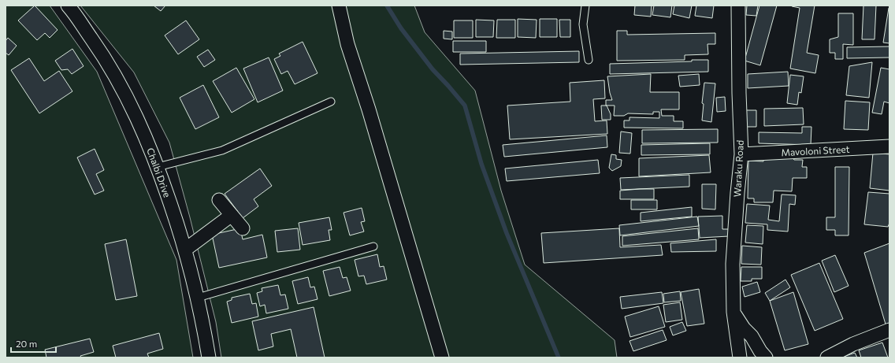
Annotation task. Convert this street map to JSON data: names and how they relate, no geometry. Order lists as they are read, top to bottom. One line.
{"streets":{"street":["Mavoloni Street","Waraku Road","Chalbi Drive"]},"crossings":[["Mavoloni Street","Waraku Road"]],"scale_bar":"20 m"}
